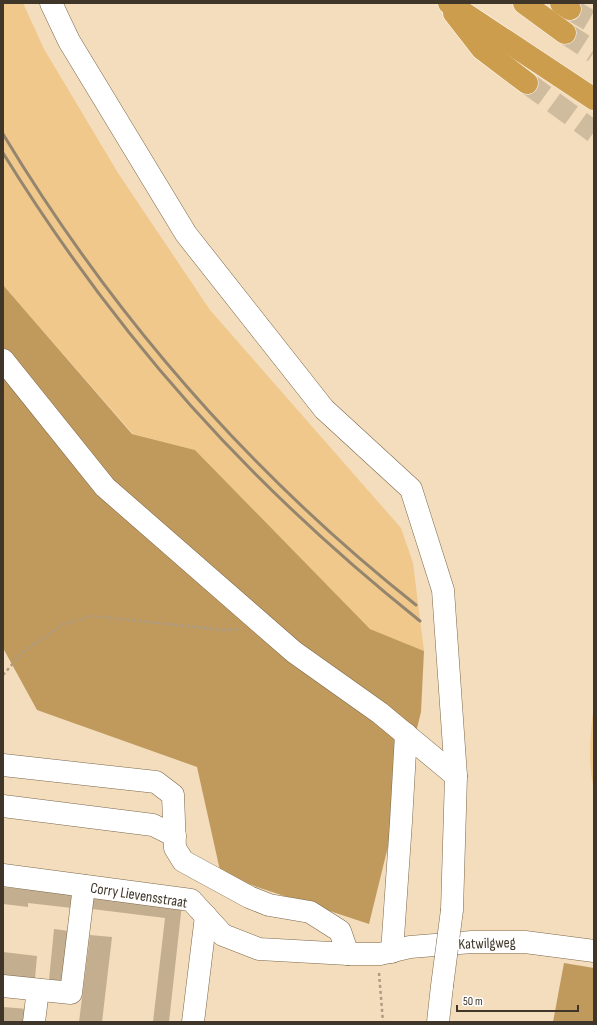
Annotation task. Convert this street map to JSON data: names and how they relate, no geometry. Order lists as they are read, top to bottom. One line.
{"streets":{"street":["Corry Lievensstraat","Katwilgweg"]},"crossings":[["Corry Lievensstraat","Katwilgweg"]],"scale_bar":"50 m"}
